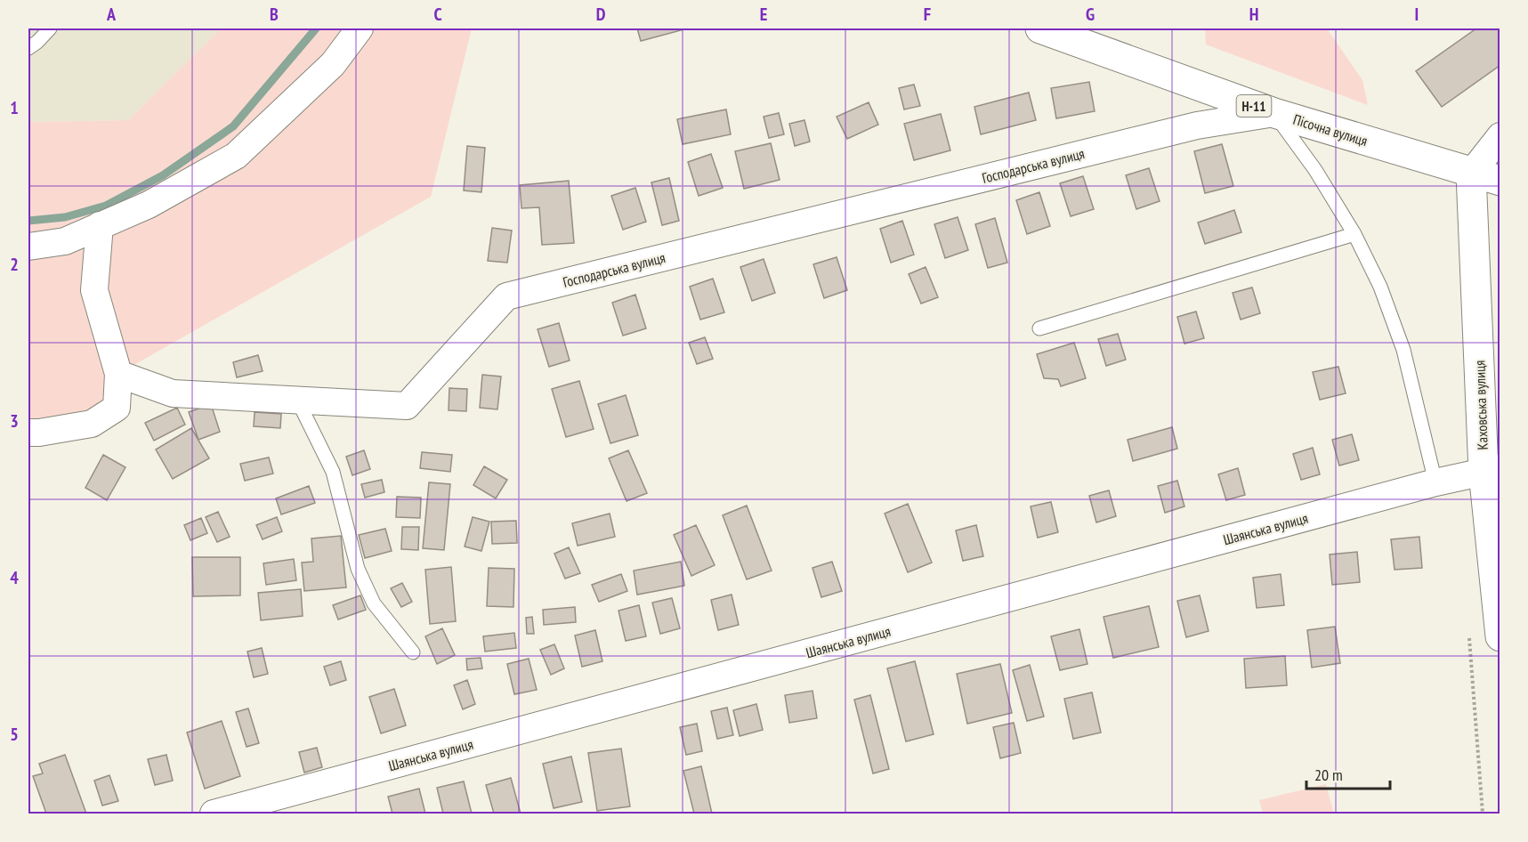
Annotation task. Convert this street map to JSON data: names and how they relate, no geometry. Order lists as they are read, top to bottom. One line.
{"streets":{"main road":["Н-11","Пісочна вулиця","Каховська вулиця"],"street":["Господарська вулиця","Шаянська вулиця"]},"crossings":[["Пісочна вулиця","Господарська вулиця"],["Пісочна вулиця","Каховська вулиця"],["Каховська вулиця","Шаянська вулиця"]],"scale_bar":"20 m","grid":{"columns":["A","B","C","D","E","F","G","H","I"],"rows":["1","2","3","4","5"]}}
